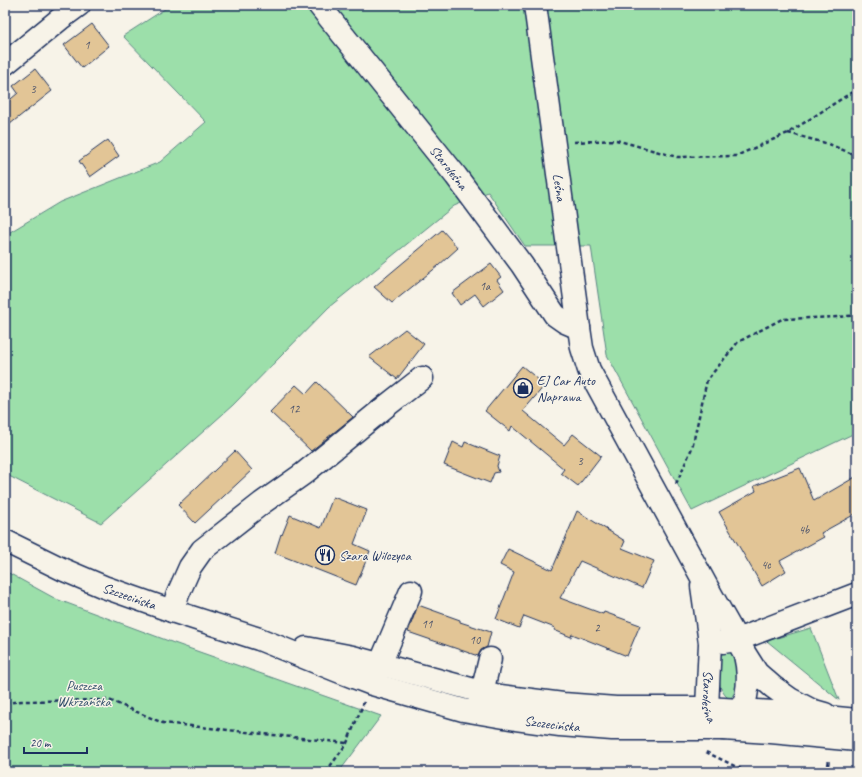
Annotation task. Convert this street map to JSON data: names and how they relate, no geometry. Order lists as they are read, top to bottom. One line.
{"streets":{"street":["Staroleśna","Leśna","Szczecińska"]},"crossings":[["Staroleśna","Leśna"],["Staroleśna","Szczecińska"]],"parks":["Puszcza Wkrzańska"],"places":{"shop":["EJ Car Auto Naprawa"],"restaurant":["Szara Wilczyca"]},"house_numbers":["1","3","1a","12","3","4b","4c","11","2","10"],"scale_bar":"20 m"}
